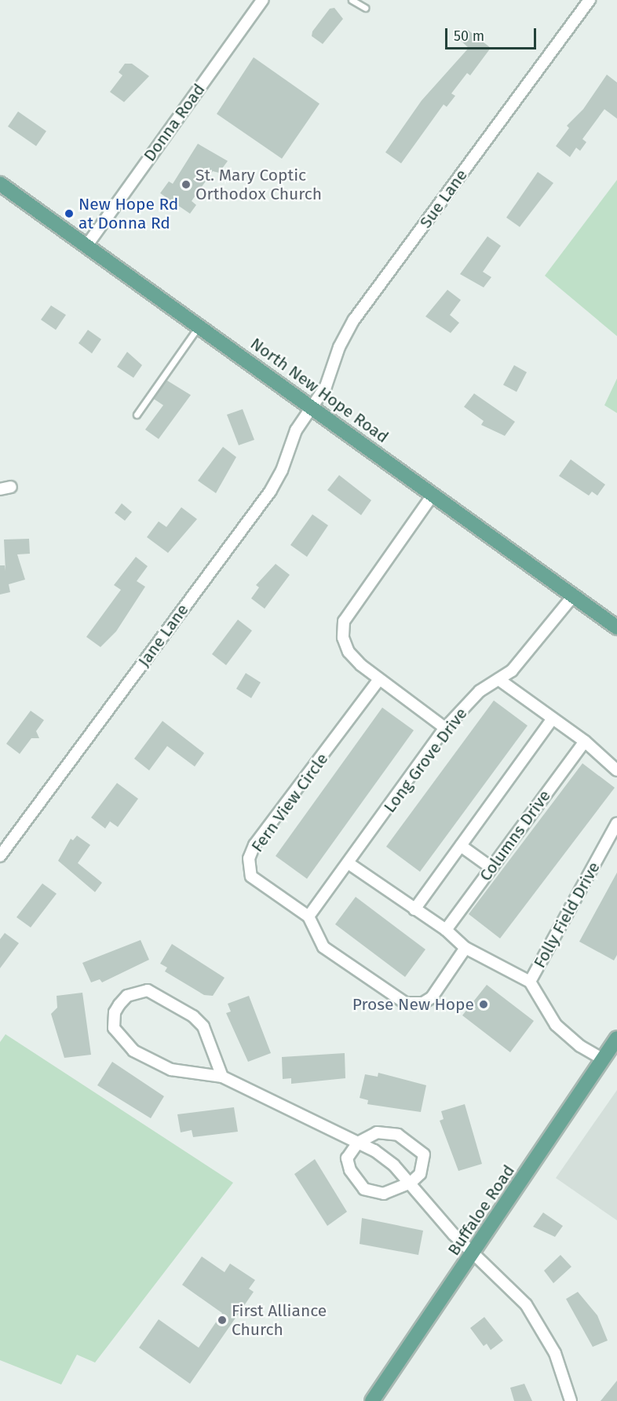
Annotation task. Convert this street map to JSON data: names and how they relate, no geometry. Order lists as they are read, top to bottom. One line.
{"streets":{"main road":["North New Hope Road","Buffaloe Road"],"street":["Donna Road","Sue Lane","Jane Lane","Long Grove Drive","Fern View Circle","Columns Drive","Folly Field Drive"]},"crossings":[["Donna Road","North New Hope Road"],["Sue Lane","North New Hope Road"],["Sue Lane","Jane Lane"],["North New Hope Road","Jane Lane"],["North New Hope Road","Long Grove Drive"],["Long Grove Drive","Fern View Circle"]],"places":["St. Mary Coptic Orthodox Church","New Hope Rd at Donna Rd","Prose New Hope","First Alliance Church"],"scale_bar":"50 m"}
